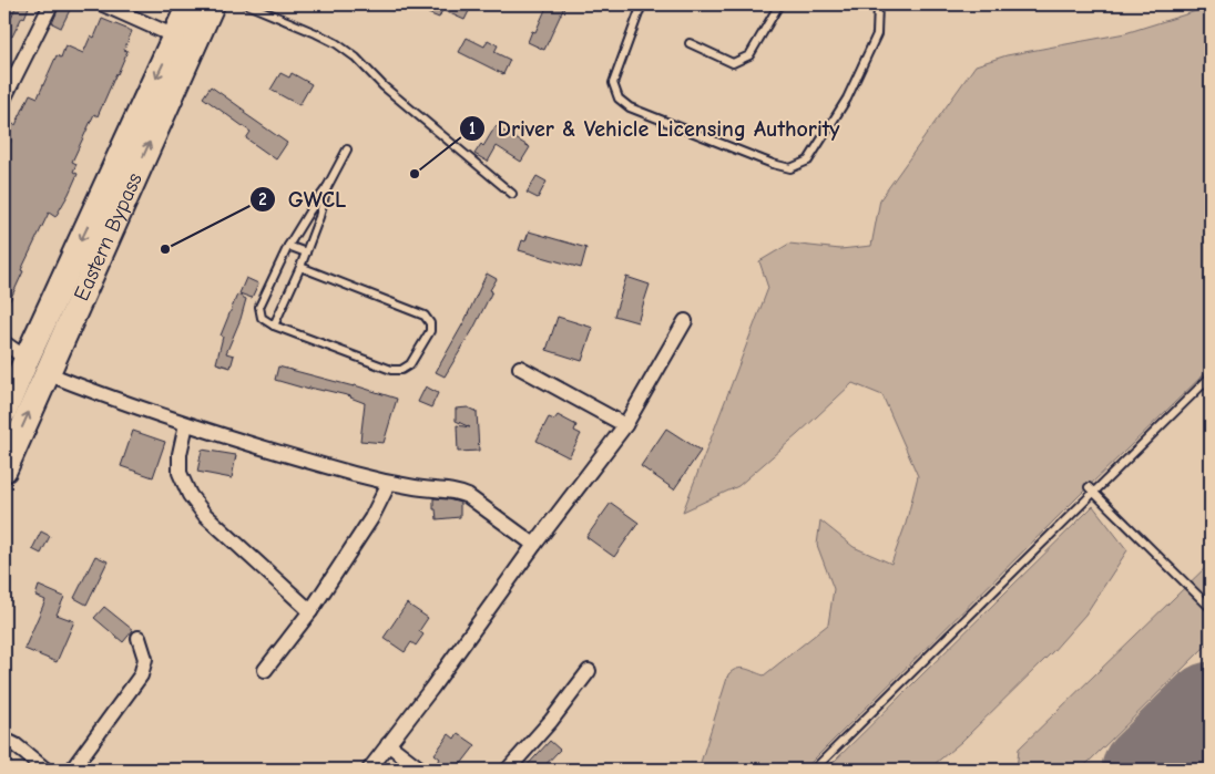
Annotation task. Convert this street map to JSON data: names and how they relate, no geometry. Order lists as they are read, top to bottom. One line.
{"streets":{"highway":["Eastern Bypass"]},"places":["Driver & Vehicle Licensing Authority","GWCL"]}
